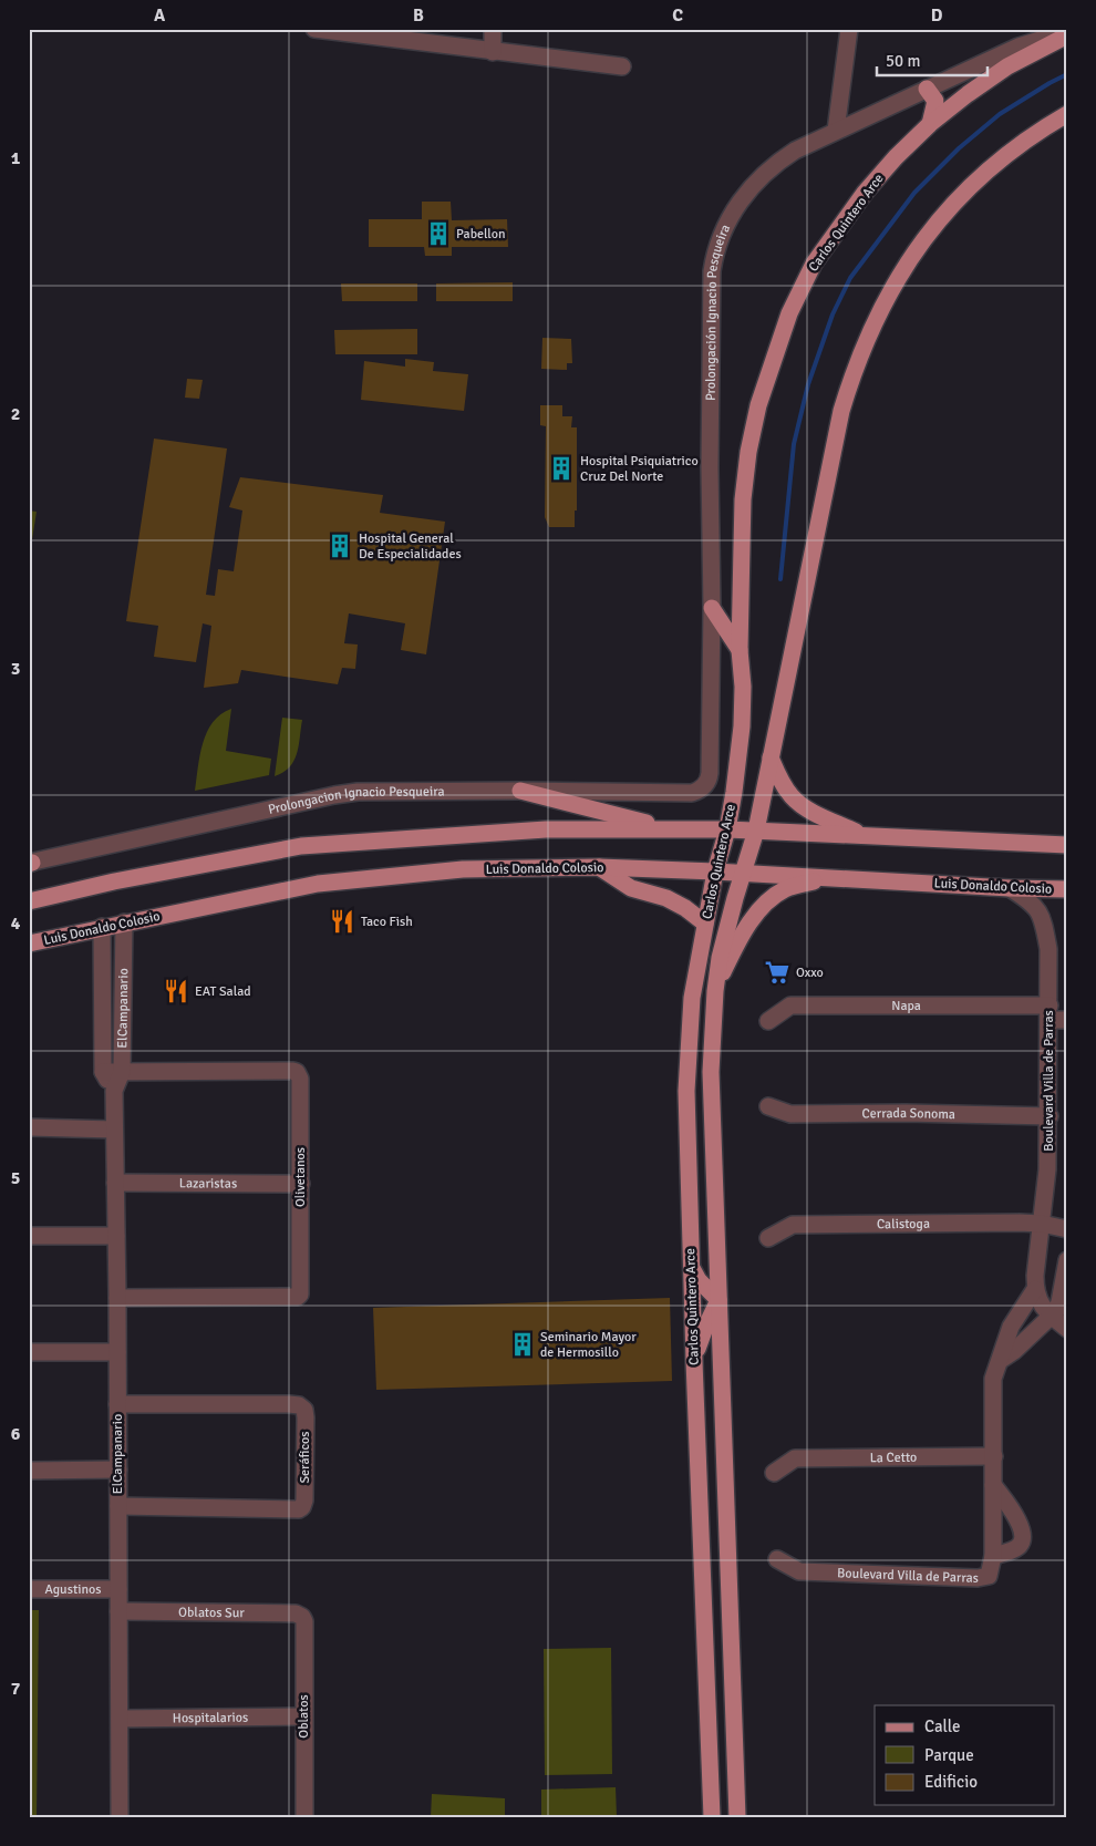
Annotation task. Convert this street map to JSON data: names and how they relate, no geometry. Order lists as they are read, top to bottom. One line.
{"streets":{"main road":["Carlos Quintero Arce","Luis Donaldo Colosio"],"street":["Prolongación Ignacio Pesqueira","Prolongacion Ignacio Pesqueira","Napa","ElCampanario","Boulevard Villa de Parras","Cerrada Sonoma","Olivetanos","Lazaristas","Calistoga","Seráficos","La Cetto","Agustinos","Oblatos Sur","Oblatos","Hospitalarios"]},"crossings":[["Carlos Quintero Arce","Prolongación Ignacio Pesqueira"],["Carlos Quintero Arce","Luis Donaldo Colosio"],["Prolongación Ignacio Pesqueira","Prolongacion Ignacio Pesqueira"],["Luis Donaldo Colosio","ElCampanario"],["Luis Donaldo Colosio","Boulevard Villa de Parras"],["Napa","Boulevard Villa de Parras"],["ElCampanario","Olivetanos"],["ElCampanario","Lazaristas"],["ElCampanario","Seráficos"],["ElCampanario","Agustinos"],["ElCampanario","Oblatos Sur"],["ElCampanario","Hospitalarios"],["Boulevard Villa de Parras","Cerrada Sonoma"],["Boulevard Villa de Parras","Calistoga"],["Boulevard Villa de Parras","La Cetto"],["Olivetanos","Lazaristas"],["Oblatos Sur","Oblatos"],["Oblatos","Hospitalarios"]],"places":{"building":["Pabellon","Hospital Psiquiatrico Cruz Del Norte","Hospital General De Especialidades","Seminario Mayor de Hermosillo"],"restaurant":["Taco Fish","EAT Salad"],"supermarket":["Oxxo"]},"legend":["Calle","Parque","Edificio"],"scale_bar":"50 m","grid":{"columns":["A","B","C","D"],"rows":["1","2","3","4","5","6","7"]}}
